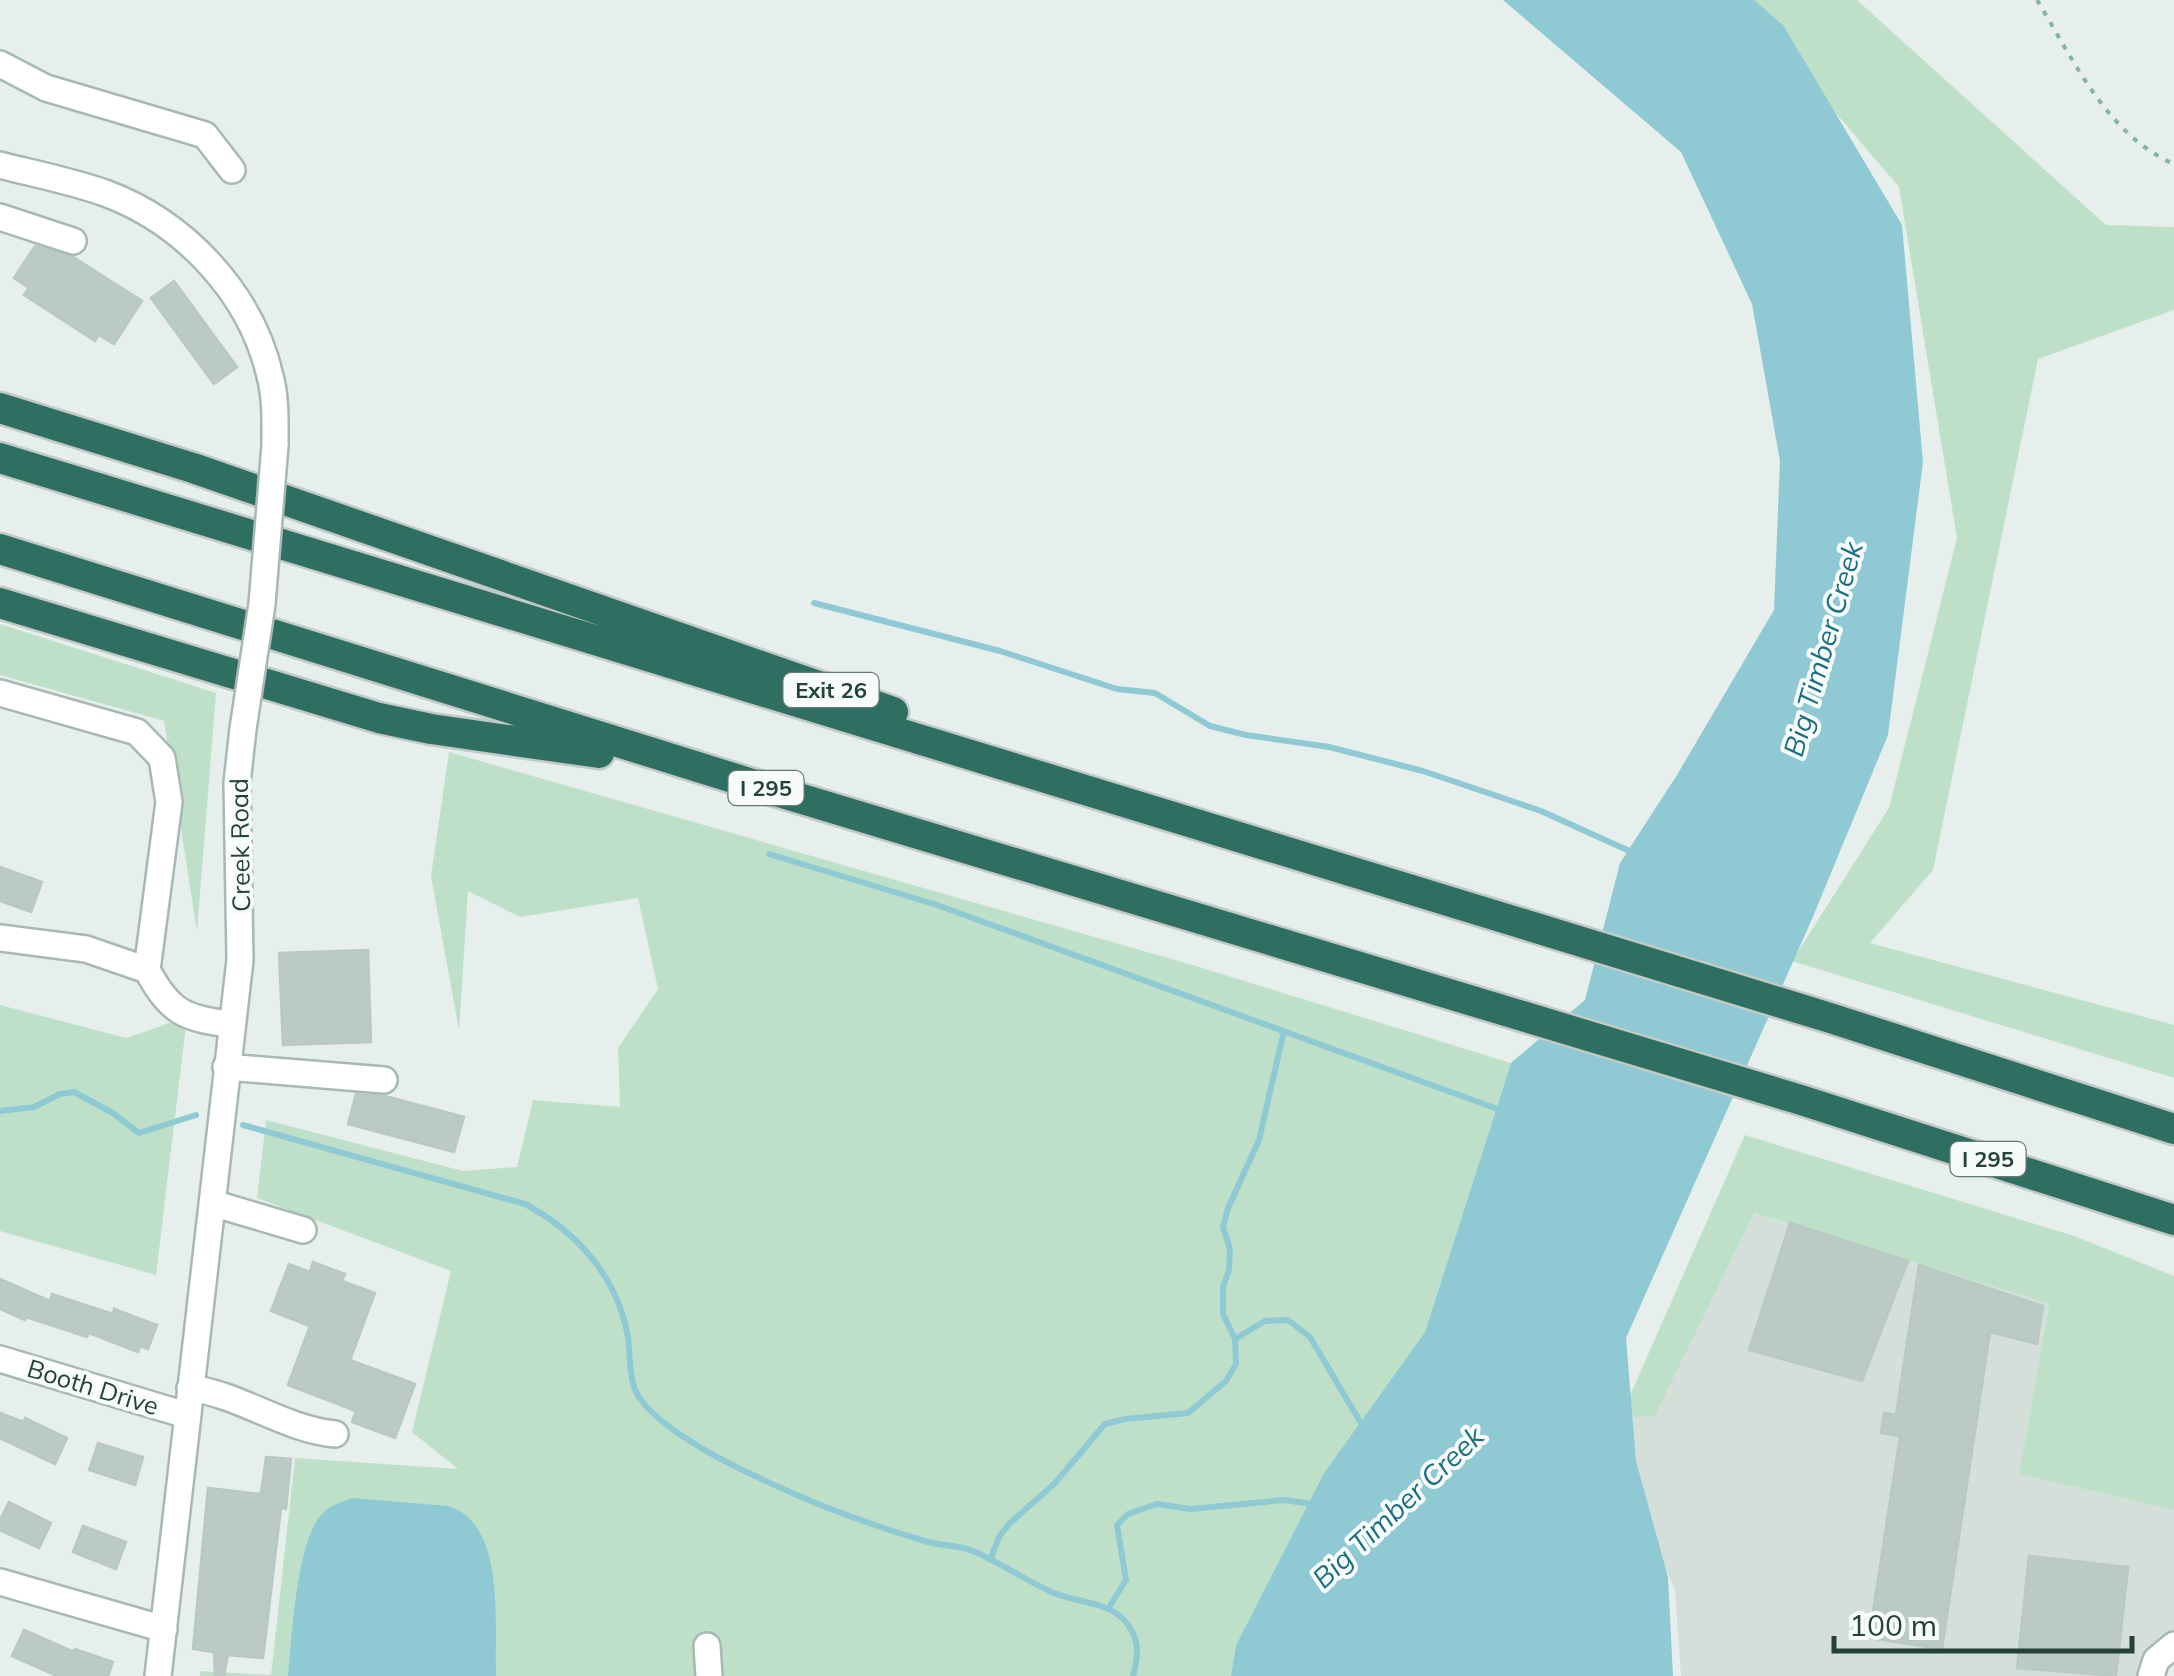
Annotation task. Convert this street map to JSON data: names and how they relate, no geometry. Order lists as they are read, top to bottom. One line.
{"streets":{"highway":["Exit 26","I 295"],"street":["Creek Road","Booth Drive"]},"crossings":[["Creek Road","Booth Drive"]],"water":["Big Timber Creek"],"scale_bar":"100 m"}
